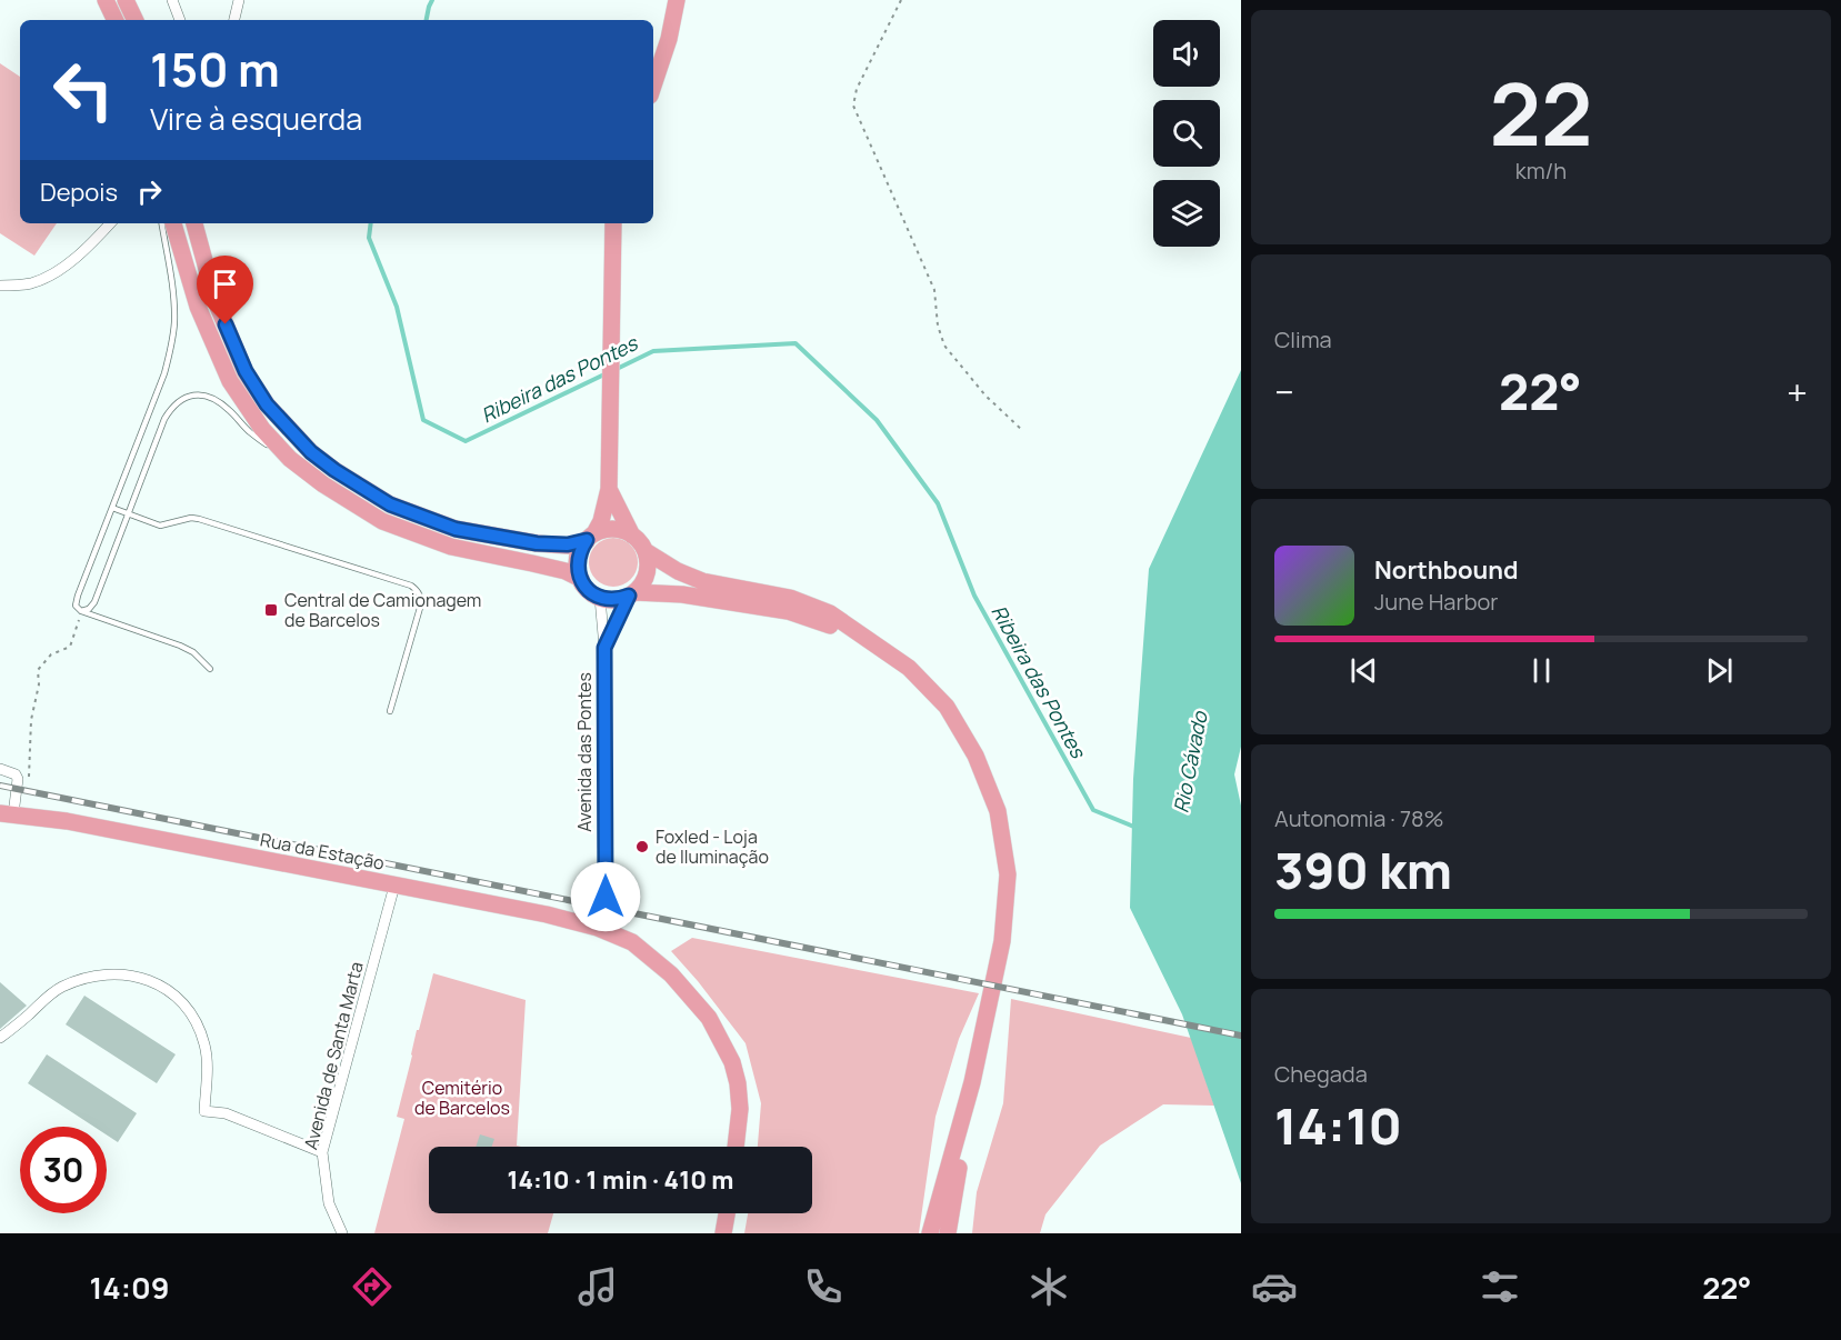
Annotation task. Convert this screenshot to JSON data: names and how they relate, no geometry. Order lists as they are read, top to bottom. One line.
{"streets":{"main road":["Rua da Estação"],"street":["Avenida das Pontes","Avenida de Santa Marta"]},"crossings":[["Rua da Estação","Avenida de Santa Marta"]],"water":["Ribeira das Pontes","Rio Cávado"],"parks":["Cemitério de Barcelos"],"places":{"transit":["Central de Camionagem de Barcelos"],"other":["Foxled - Loja de Iluminação"]},"page":{"tile":[["22","km/h"],"Clima",["Autonomia · 78%","390 km"],["Chegada","14:10"]],"turn":["150 m","Vire à esquerda"],"then":"Depois","heat":["−","22°","+"],"song":["Northbound","June Harbor"],"limit":"30","trip":"14:10 · 1 min · 410 m","tabs":["14:09","22°"]}}
